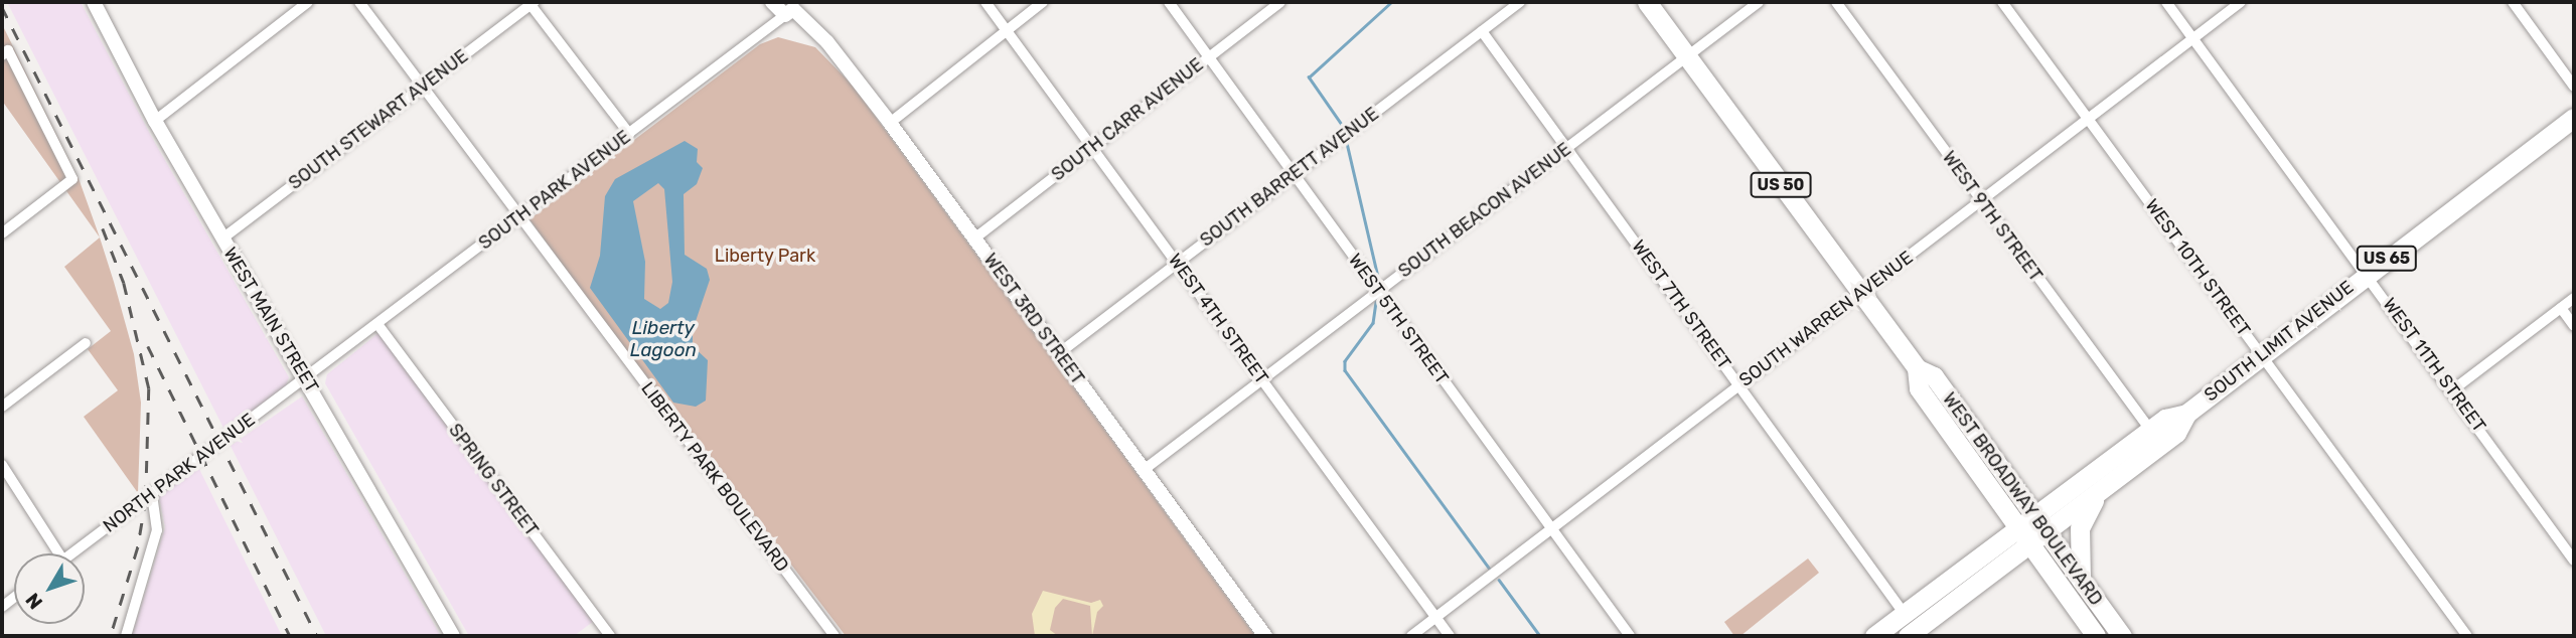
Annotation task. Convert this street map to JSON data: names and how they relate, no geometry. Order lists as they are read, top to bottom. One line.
{"streets":{"highway":["US 50","US 65","SOUTH LIMIT AVENUE","WEST BROADWAY BOULEVARD"],"street":["SOUTH STEWART AVENUE","SOUTH CARR AVENUE","SOUTH BARRETT AVENUE","SOUTH PARK AVENUE","SOUTH BEACON AVENUE","WEST 9TH STREET","WEST 10TH STREET","WEST 7TH STREET","WEST 3RD STREET","WEST 4TH STREET","WEST 5TH STREET","SOUTH WARREN AVENUE","WEST MAIN STREET","WEST 11TH STREET","NORTH PARK AVENUE","LIBERTY PARK BOULEVARD","SPRING STREET"]},"crossings":[["SOUTH STEWART AVENUE","WEST MAIN STREET"],["SOUTH STEWART AVENUE","LIBERTY PARK BOULEVARD"],["SOUTH CARR AVENUE","WEST 3RD STREET"],["SOUTH CARR AVENUE","WEST 4TH STREET"],["SOUTH CARR AVENUE","WEST 5TH STREET"],["SOUTH BARRETT AVENUE","WEST 7TH STREET"],["SOUTH BARRETT AVENUE","WEST 3RD STREET"],["SOUTH BARRETT AVENUE","WEST 4TH STREET"],["SOUTH BARRETT AVENUE","WEST 5TH STREET"],["SOUTH PARK AVENUE","WEST 3RD STREET"],["SOUTH PARK AVENUE","WEST MAIN STREET"],["SOUTH PARK AVENUE","NORTH PARK AVENUE"],["SOUTH PARK AVENUE","LIBERTY PARK BOULEVARD"],["SOUTH PARK AVENUE","SPRING STREET"],["SOUTH BEACON AVENUE","WEST 7TH STREET"],["SOUTH BEACON AVENUE","WEST 3RD STREET"],["SOUTH BEACON AVENUE","WEST 4TH STREET"],["SOUTH BEACON AVENUE","WEST 5TH STREET"],["SOUTH BEACON AVENUE","WEST BROADWAY BOULEVARD"],["WEST 9TH STREET","SOUTH WARREN AVENUE"],["WEST 9TH STREET","SOUTH LIMIT AVENUE"],["WEST 10TH STREET","SOUTH WARREN AVENUE"],["WEST 10TH STREET","SOUTH LIMIT AVENUE"],["WEST 7TH STREET","SOUTH WARREN AVENUE"],["WEST 7TH STREET","SOUTH LIMIT AVENUE"],["WEST 4TH STREET","SOUTH WARREN AVENUE"],["WEST 5TH STREET","SOUTH WARREN AVENUE"],["SOUTH WARREN AVENUE","WEST 11TH STREET"],["SOUTH WARREN AVENUE","WEST BROADWAY BOULEVARD"],["WEST MAIN STREET","NORTH PARK AVENUE"],["SOUTH LIMIT AVENUE","WEST 11TH STREET"],["SOUTH LIMIT AVENUE","WEST BROADWAY BOULEVARD"]],"water":["Liberty Lagoon"],"parks":["Liberty Park"],"north":"bottom left"}
